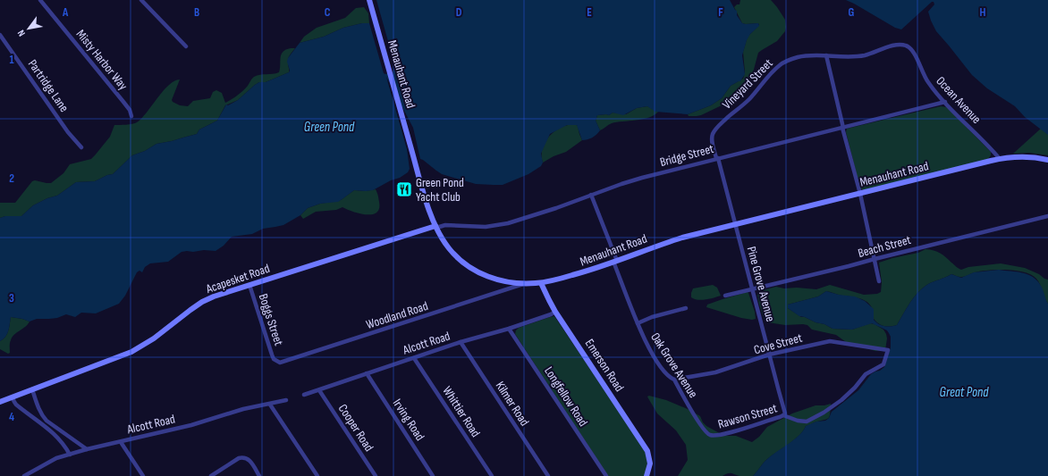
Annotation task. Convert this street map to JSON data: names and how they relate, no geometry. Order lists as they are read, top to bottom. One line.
{"streets":{"main road":["Menauhant Road","Acapesket Road","Emerson Road"],"street":["Misty Harbor Way","Vineyard Street","Partridge Lane","Ocean Avenue","Bridge Street","Beach Street","Pine Grove Avenue","Woodland Road","Boggs Street","Alcott Road","Cove Street","Oak Grove Avenue","Longfellow Road","Kilmer Road","Whittier Road","Rawson Street","Irving Road","Cooper Road"]},"crossings":[["Menauhant Road","Ocean Avenue"],["Menauhant Road","Bridge Street"],["Menauhant Road","Acapesket Road"],["Menauhant Road","Pine Grove Avenue"],["Menauhant Road","Woodland Road"],["Menauhant Road","Emerson Road"],["Menauhant Road","Oak Grove Avenue"],["Vineyard Street","Ocean Avenue"],["Vineyard Street","Pine Grove Avenue"],["Ocean Avenue","Bridge Street"],["Bridge Street","Acapesket Road"],["Bridge Street","Pine Grove Avenue"],["Bridge Street","Oak Grove Avenue"],["Beach Street","Pine Grove Avenue"],["Acapesket Road","Boggs Street"],["Pine Grove Avenue","Cove Street"],["Pine Grove Avenue","Rawson Street"],["Woodland Road","Boggs Street"],["Alcott Road","Emerson Road"],["Alcott Road","Longfellow Road"],["Alcott Road","Kilmer Road"],["Alcott Road","Whittier Road"],["Alcott Road","Irving Road"],["Alcott Road","Cooper Road"],["Cove Street","Oak Grove Avenue"],["Cove Street","Rawson Street"],["Oak Grove Avenue","Rawson Street"]],"water":["Green Pond","Great Pond"],"places":{"restaurant":["Green Pond Yacht Club"]},"north":"bottom left","grid":{"columns":["A","B","C","D","E","F","G","H"],"rows":["1","2","3","4"]}}
